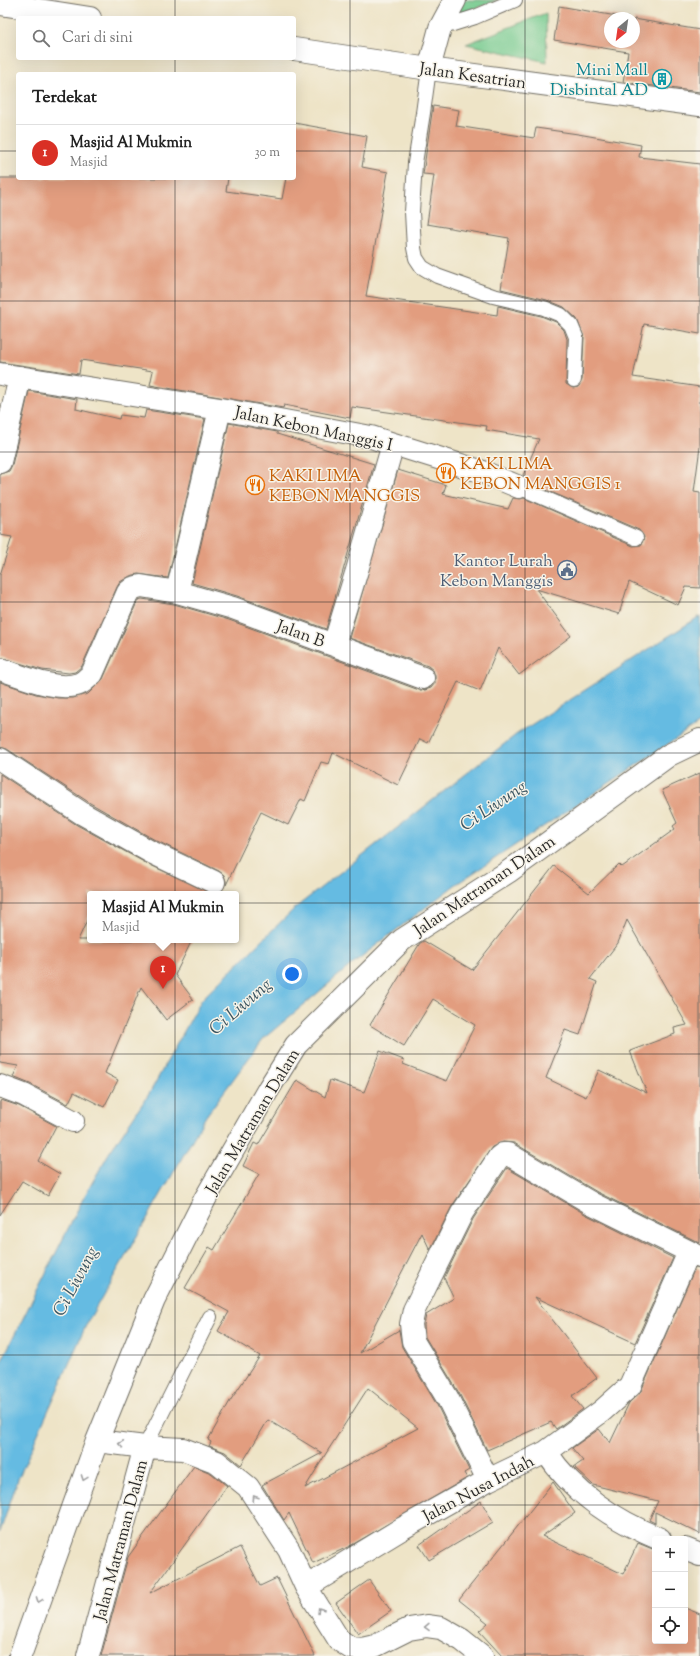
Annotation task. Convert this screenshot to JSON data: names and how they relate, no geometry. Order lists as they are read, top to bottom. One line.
{"streets":{"street":["Jalan Kesatrian","Jalan Kebon Manggis I","Jalan B","Jalan Matraman Dalam","Jalan Nusa Indah"]},"water":["Ci Liwung"],"places":{"building":["Mini Mall Disbintal AD"],"restaurant":["KAKI LIMA KEBON MANGGIS 1","KAKI LIMA KEBON MANGGIS"],"public building":["Kantor Lurah Kebon Manggis"]},"north":"bottom left","page":{"search":"Cari di sini","heading":"Terdekat","list":[{"mark":"1","name":"Masjid Al Mukmin","note":"Masjid","value":"30 m"}],"popup":["Masjid Al Mukmin","Masjid"],"pins":"1","map_buttons":["+","−"]}}
